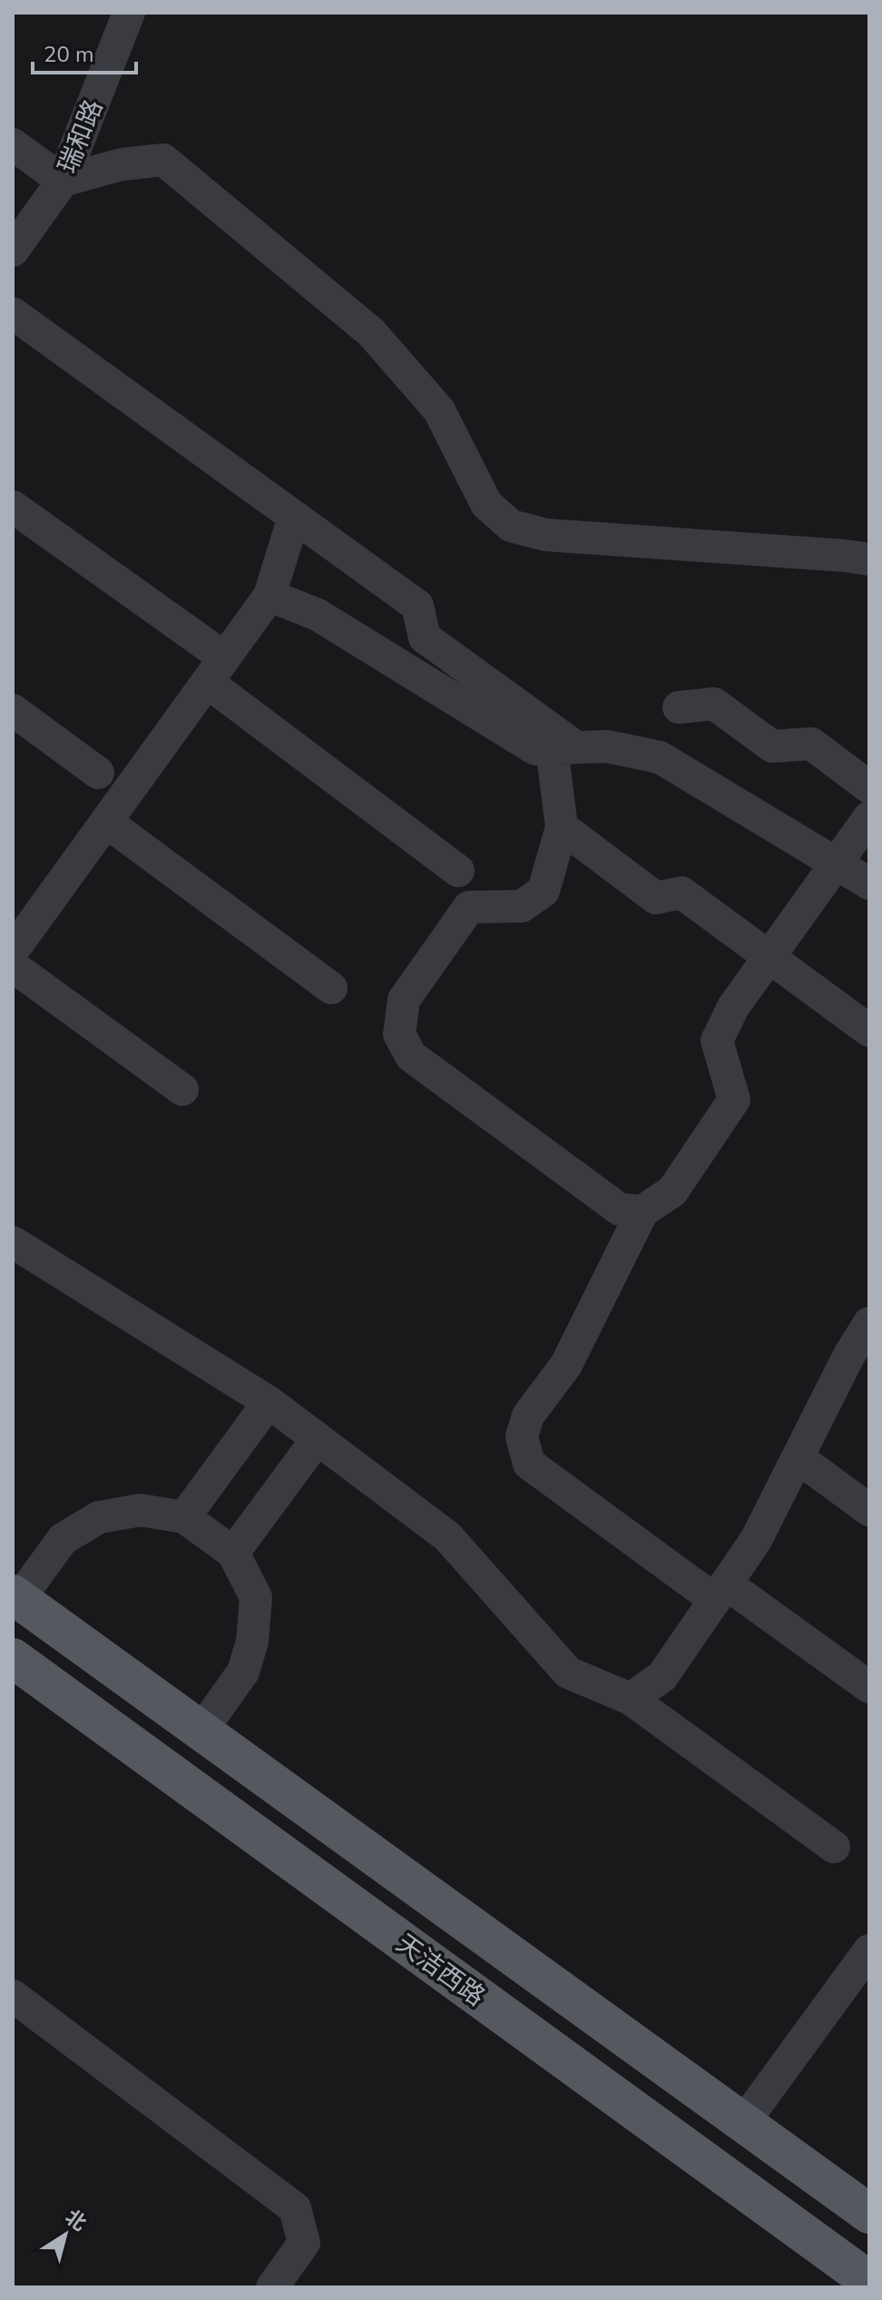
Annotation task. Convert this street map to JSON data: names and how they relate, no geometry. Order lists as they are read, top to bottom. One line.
{"streets":{"main road":["天洁西路"],"street":["瑞和路"]},"scale_bar":"20 m","north":"top right"}
